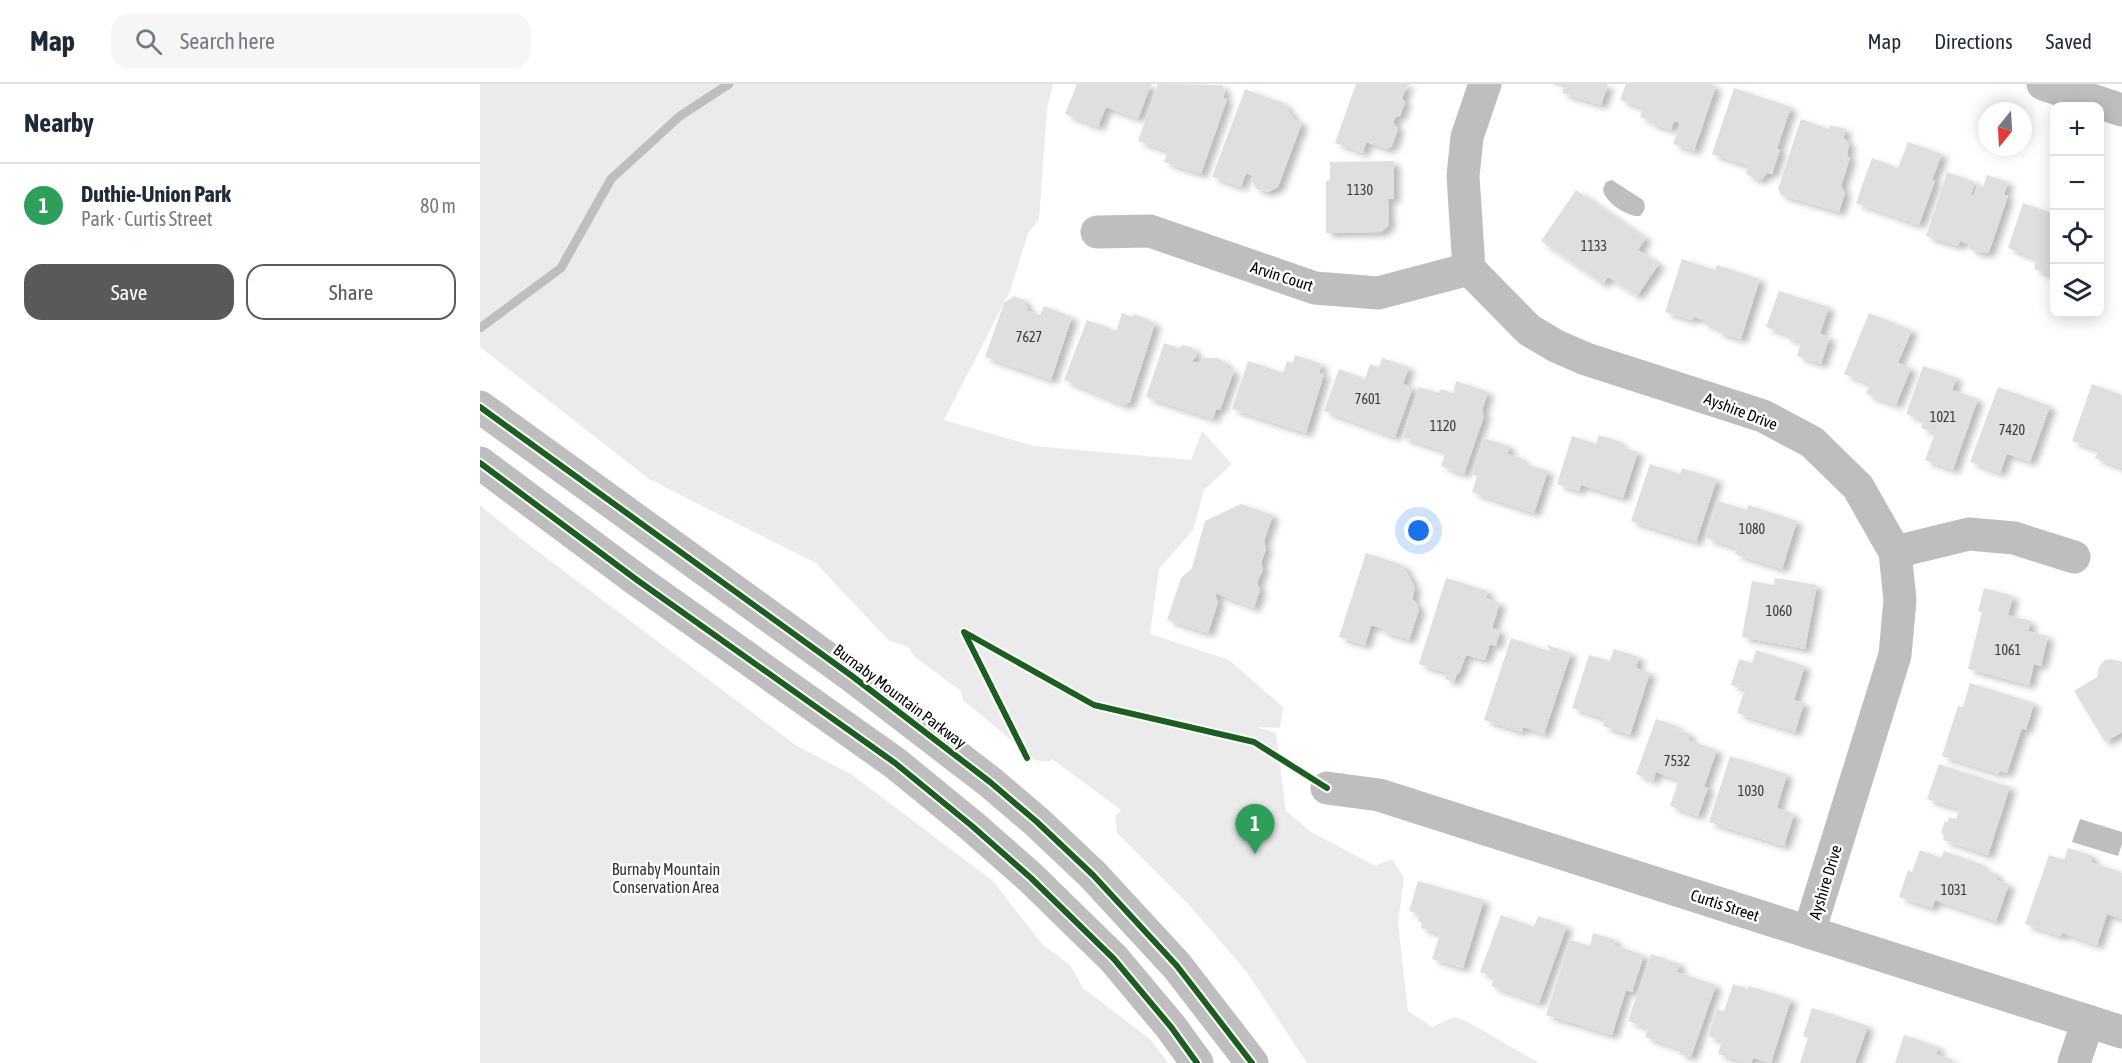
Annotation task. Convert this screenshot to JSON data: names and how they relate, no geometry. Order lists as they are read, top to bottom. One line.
{"streets":{"street":["Arvin Court","Ayshire Drive","Burnaby Mountain Parkway","Curtis Street"]},"crossings":[["Arvin Court","Ayshire Drive"],["Ayshire Drive","Curtis Street"]],"parks":["Burnaby Mountain Conservation Area"],"house_numbers":["1130","1133","7627","7601","1021","1120","7420","1080","1060","1061","7532","1030","1031"],"north":"bottom","page":{"header":"Map","search":"Search here","nav":["Map","Directions","Saved"],"heading":"Nearby","map_buttons":["+","−"],"list":[{"mark":"1","name":"Duthie-Union Park","note":"Park · Curtis Street","value":"80 m"}],"buttons":["Save","Share"],"pins":"1"}}
